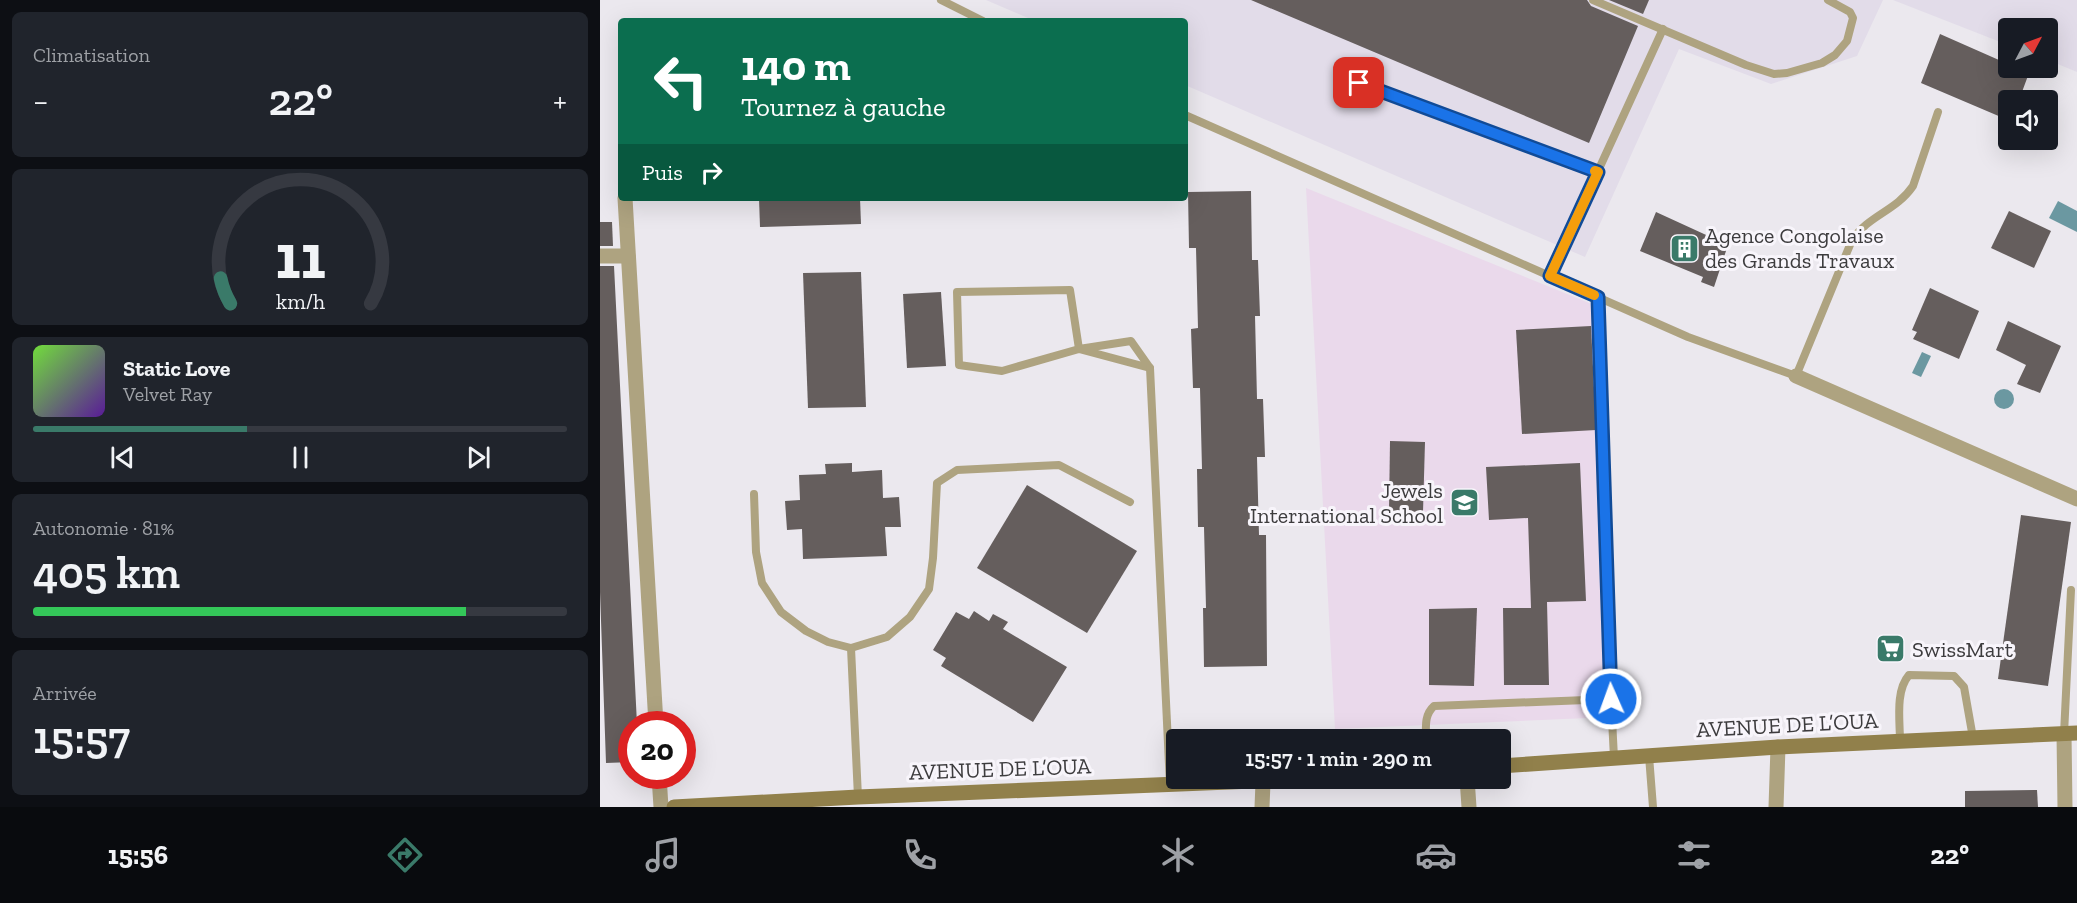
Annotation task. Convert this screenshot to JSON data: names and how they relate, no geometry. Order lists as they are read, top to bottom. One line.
{"streets":{"main road":["AVENUE DE L’OUA"]},"places":{"building":["Agence Congolaise des Grands Travaux"],"school or university":["Jewels International School"],"supermarket":["SwissMart"]},"north":"top right","page":{"tile":["Climatisation",["Autonomie · 81%","405 km"],["Arrivée","15:57"]],"turn":["140 m","Tournez à gauche"],"heat":["−","22°","+"],"then":"Puis","song":["Static Love","Velvet Ray"],"limit":"20","trip":"15:57 · 1 min · 290 m","tabs":["15:56","22°"],"gauge":["11","km/h"]}}
